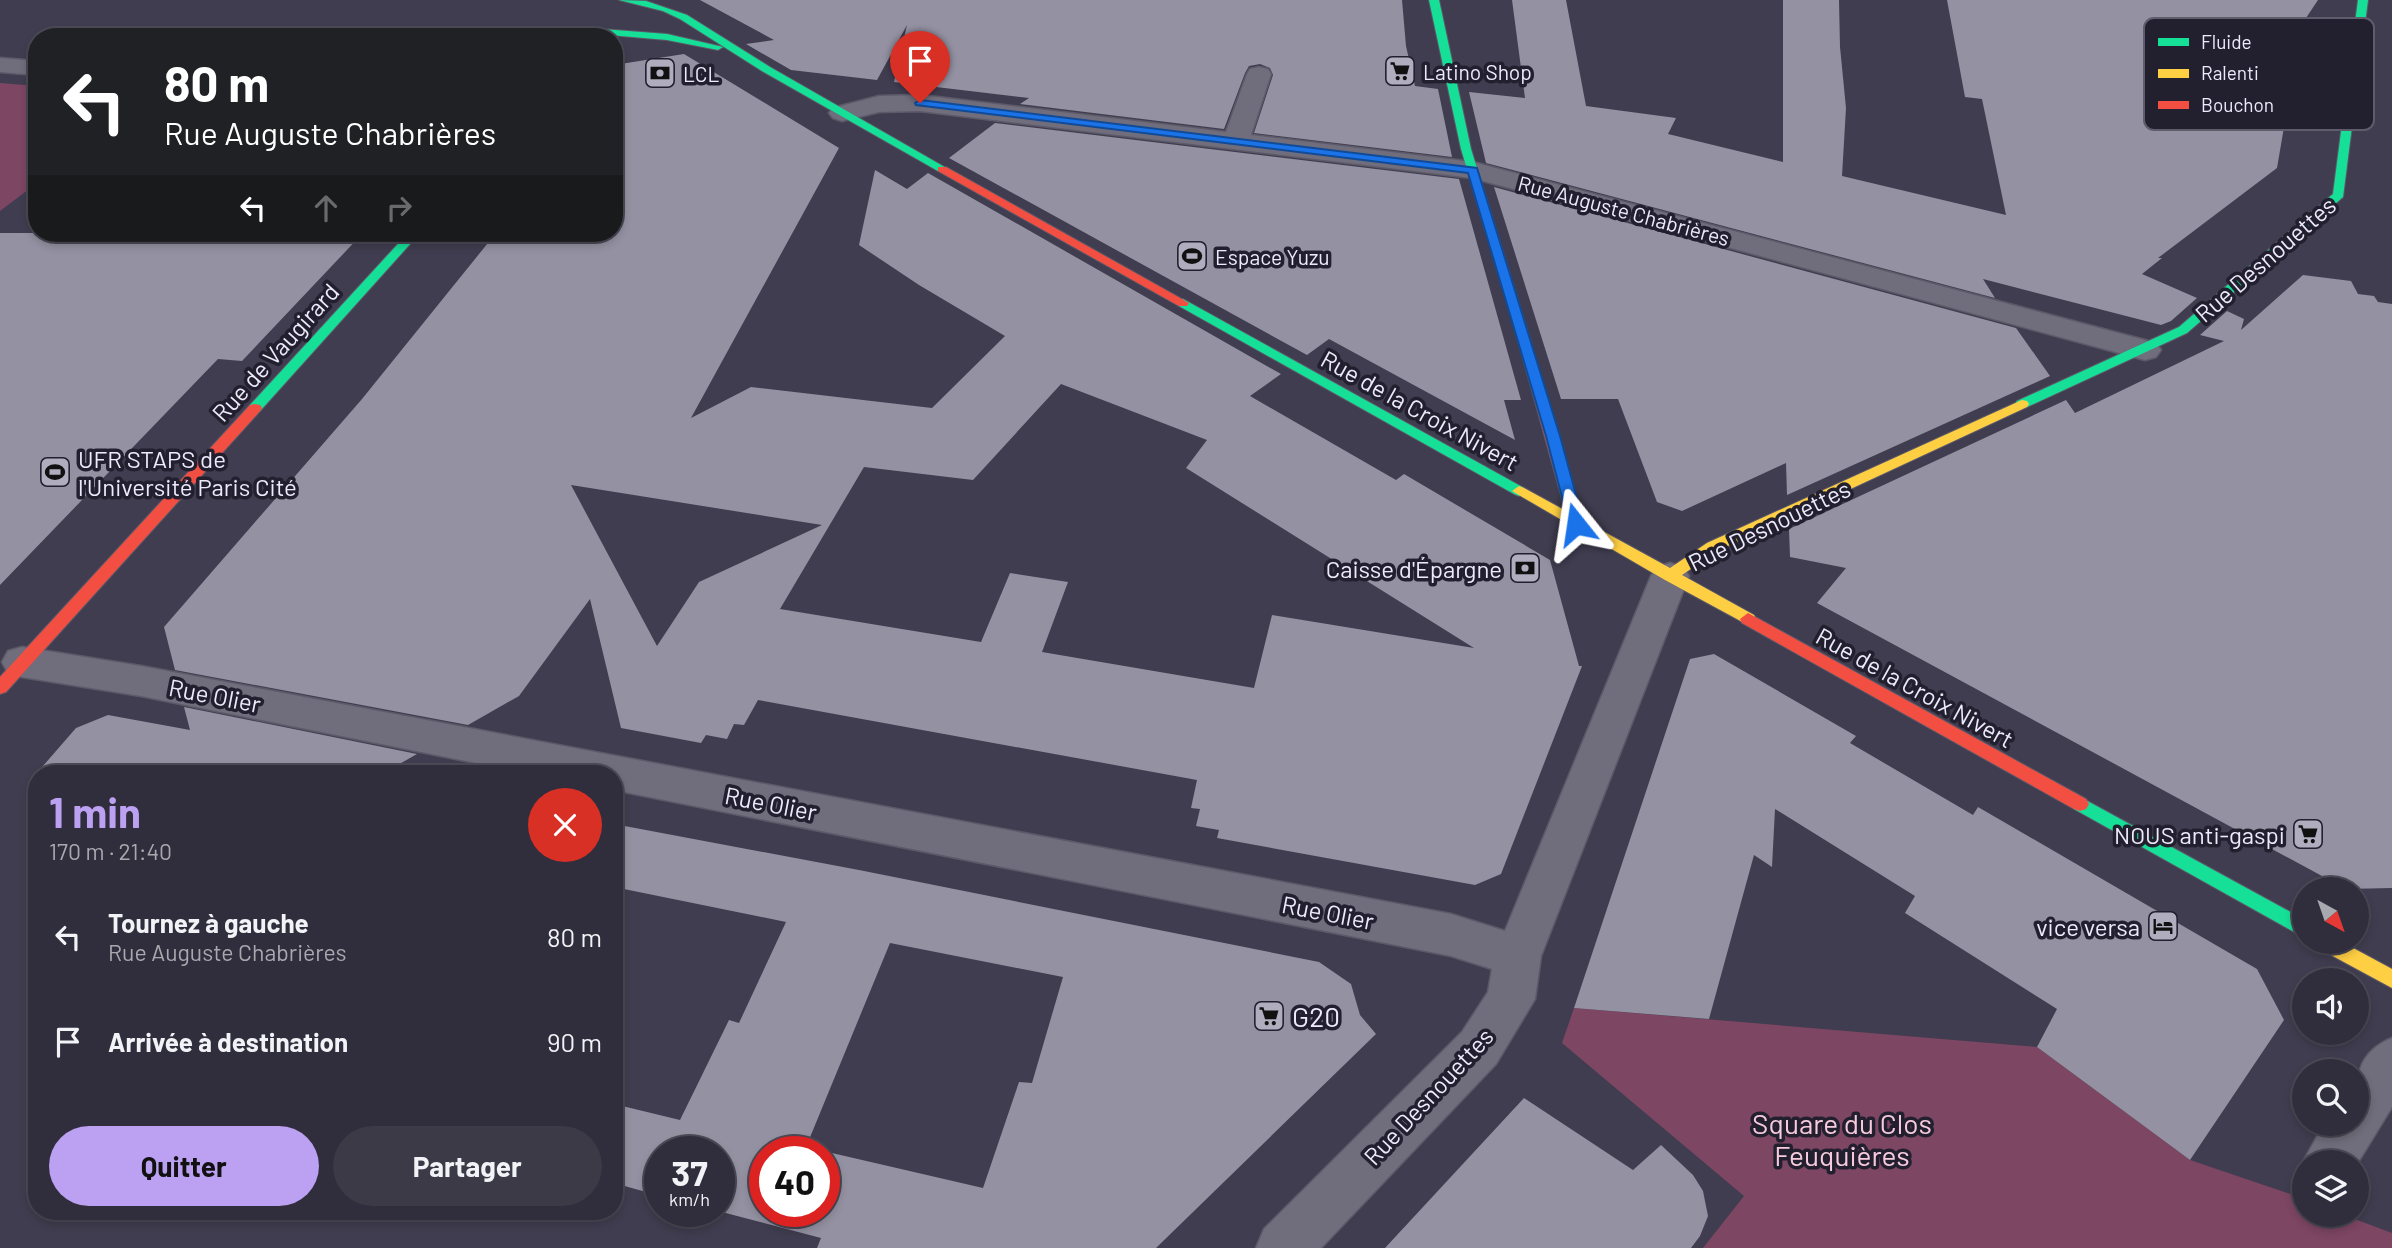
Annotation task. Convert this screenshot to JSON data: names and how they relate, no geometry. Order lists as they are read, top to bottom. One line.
{"streets":{"street":["Rue Auguste Chabrières","Rue Desnouettes","Rue de Vaugirard","Rue de la Croix Nivert","Rue Olier"]},"crossings":[["Rue Auguste Chabrières","Rue Desnouettes"],["Rue Auguste Chabrières","Rue de la Croix Nivert"],["Rue Desnouettes","Rue de la Croix Nivert"],["Rue Desnouettes","Rue Olier"],["Rue de Vaugirard","Rue Olier"]],"parks":["Square du Clos Feuquières"],"places":{"supermarket":["Latino Shop","NOUS anti-gaspi","G20"],"bank":["LCL","Caisse d'Épargne"],"sports":["Espace Yuzu","UFR STAPS de l'Université Paris Cité"],"hotel":["vice versa"]},"legend":["Fluide","Ralenti","Bouchon"],"north":"bottom right","page":{"turn":["80 m","Rue Auguste Chabrières"],"heading":["1 min","170 m · 21:40"],"list":[{"name":"Tournez à gauche","note":"Rue Auguste Chabrières","value":"80 m"},{"name":"Arrivée à destination","value":"90 m"}],"buttons":["Quitter","Partager"],"speed":"37 km/h","limit":"40"}}
